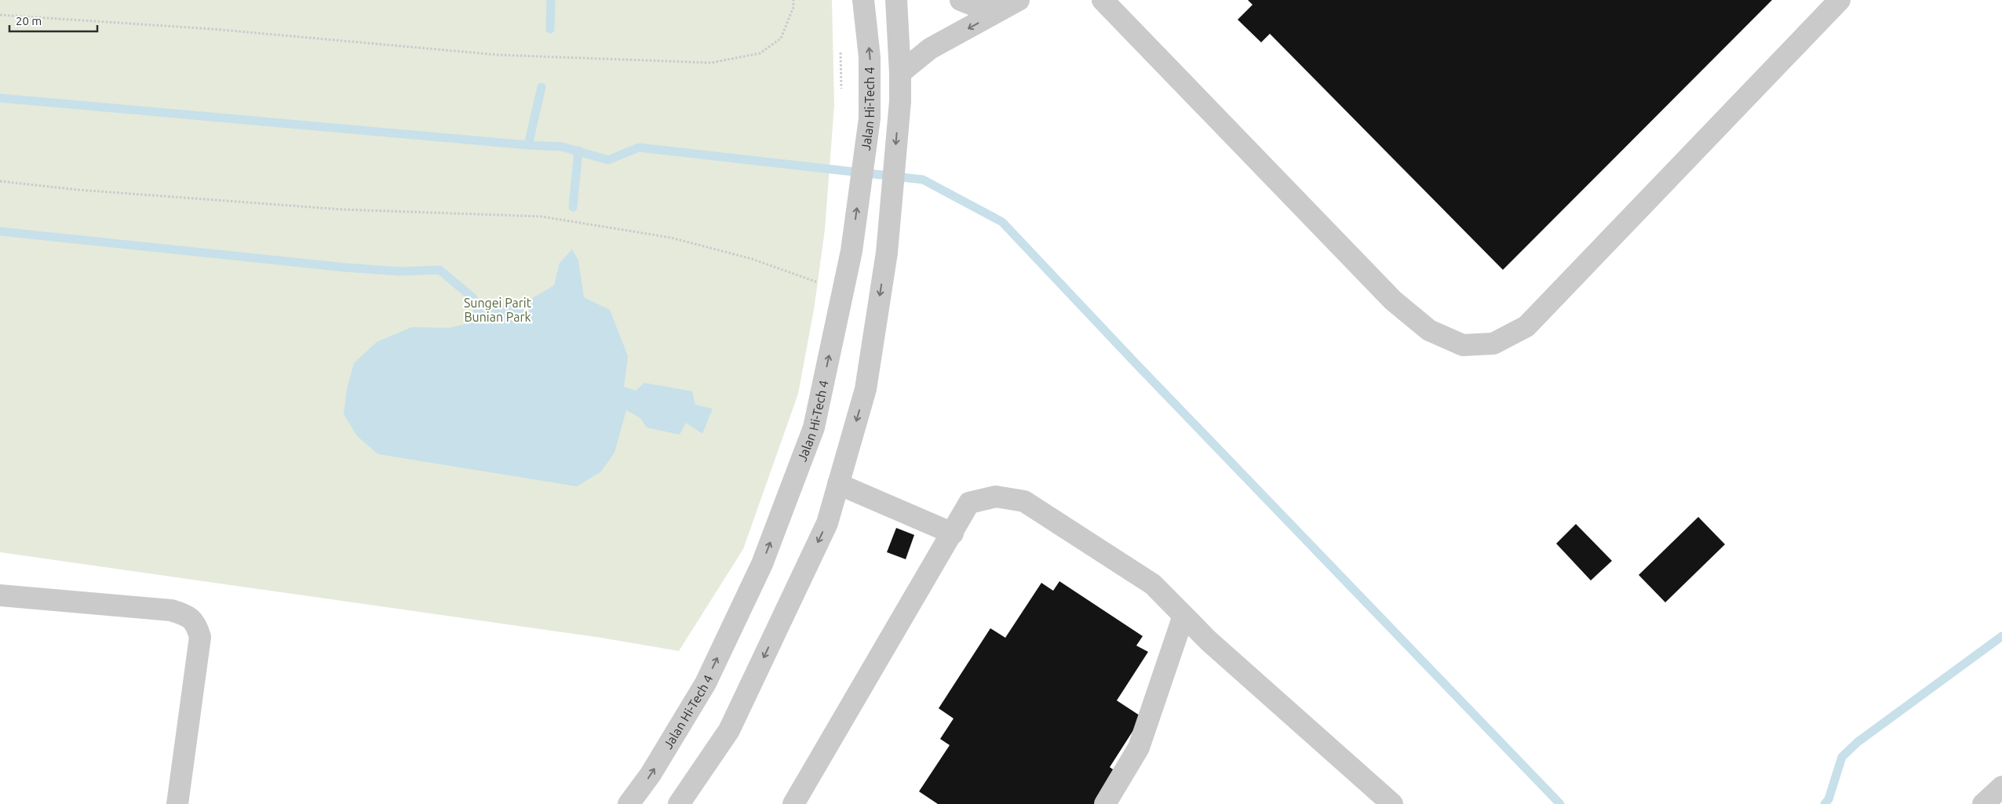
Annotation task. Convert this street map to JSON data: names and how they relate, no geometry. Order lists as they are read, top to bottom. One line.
{"streets":{"street":["Jalan Hi-Tech 4"]},"parks":["Sungei Parit Bunian Park"],"scale_bar":"20 m"}
